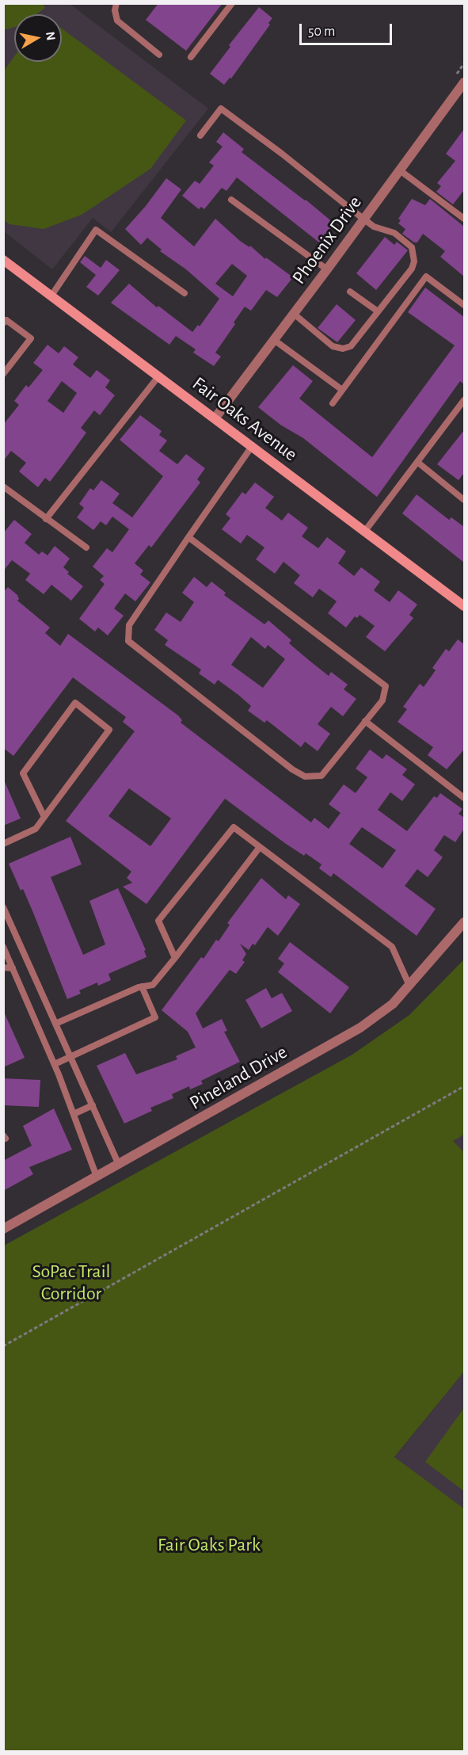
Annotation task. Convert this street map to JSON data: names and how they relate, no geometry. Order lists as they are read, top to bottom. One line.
{"streets":{"main road":["Fair Oaks Avenue"],"street":["Phoenix Drive","Pineland Drive"]},"crossings":[["Phoenix Drive","Fair Oaks Avenue"]],"parks":["SoPac Trail Corridor","Fair Oaks Park"],"scale_bar":"50 m","north":"right"}
